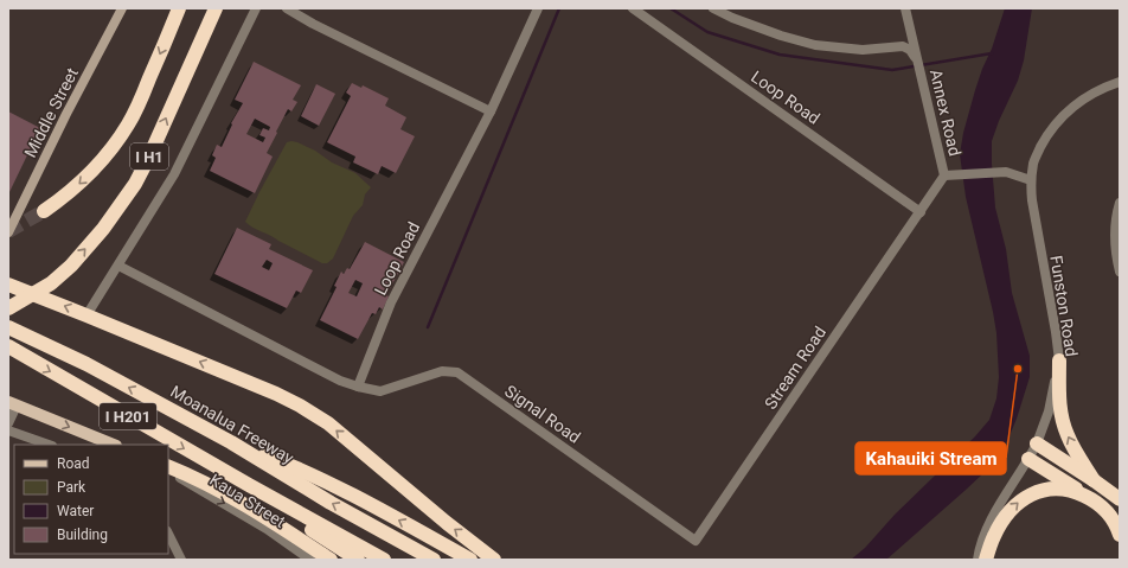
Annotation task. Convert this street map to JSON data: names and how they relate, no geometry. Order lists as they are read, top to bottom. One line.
{"streets":{"highway":["I H1","I H201","Moanalua Freeway"],"main road":["Middle Street"],"street":["Loop Road","Annex Road","Funston Road","Stream Road","Signal Road","Kaua Street"]},"crossings":[["Loop Road","Annex Road"],["Loop Road","Stream Road"],["Loop Road","Signal Road"],["Annex Road","Stream Road"],["Stream Road","Signal Road"]],"one_way":["Kaua Street"],"places":["Kahauiki Stream"],"legend":["Road","Park","Water","Building"]}
